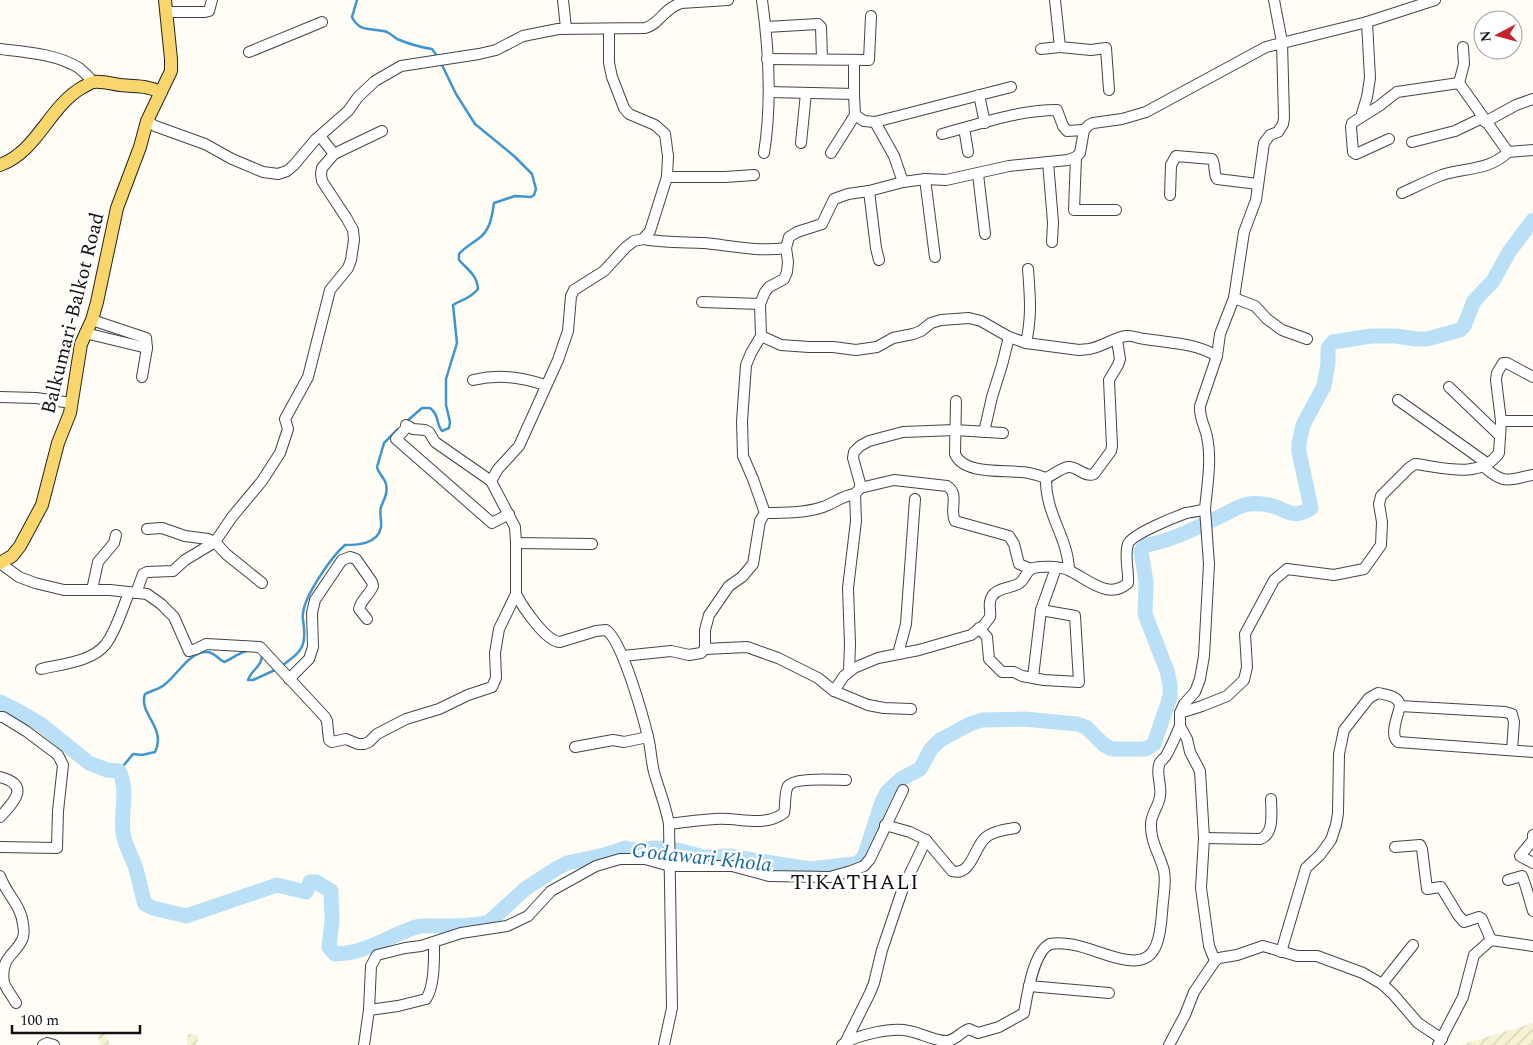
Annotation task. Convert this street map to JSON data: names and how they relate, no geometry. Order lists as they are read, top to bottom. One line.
{"streets":{"main road":["Balkumari-Balkot Road"]},"districts":["TIKATHALI"],"water":["Godawari Khola"],"scale_bar":"100 m","north":"left"}
